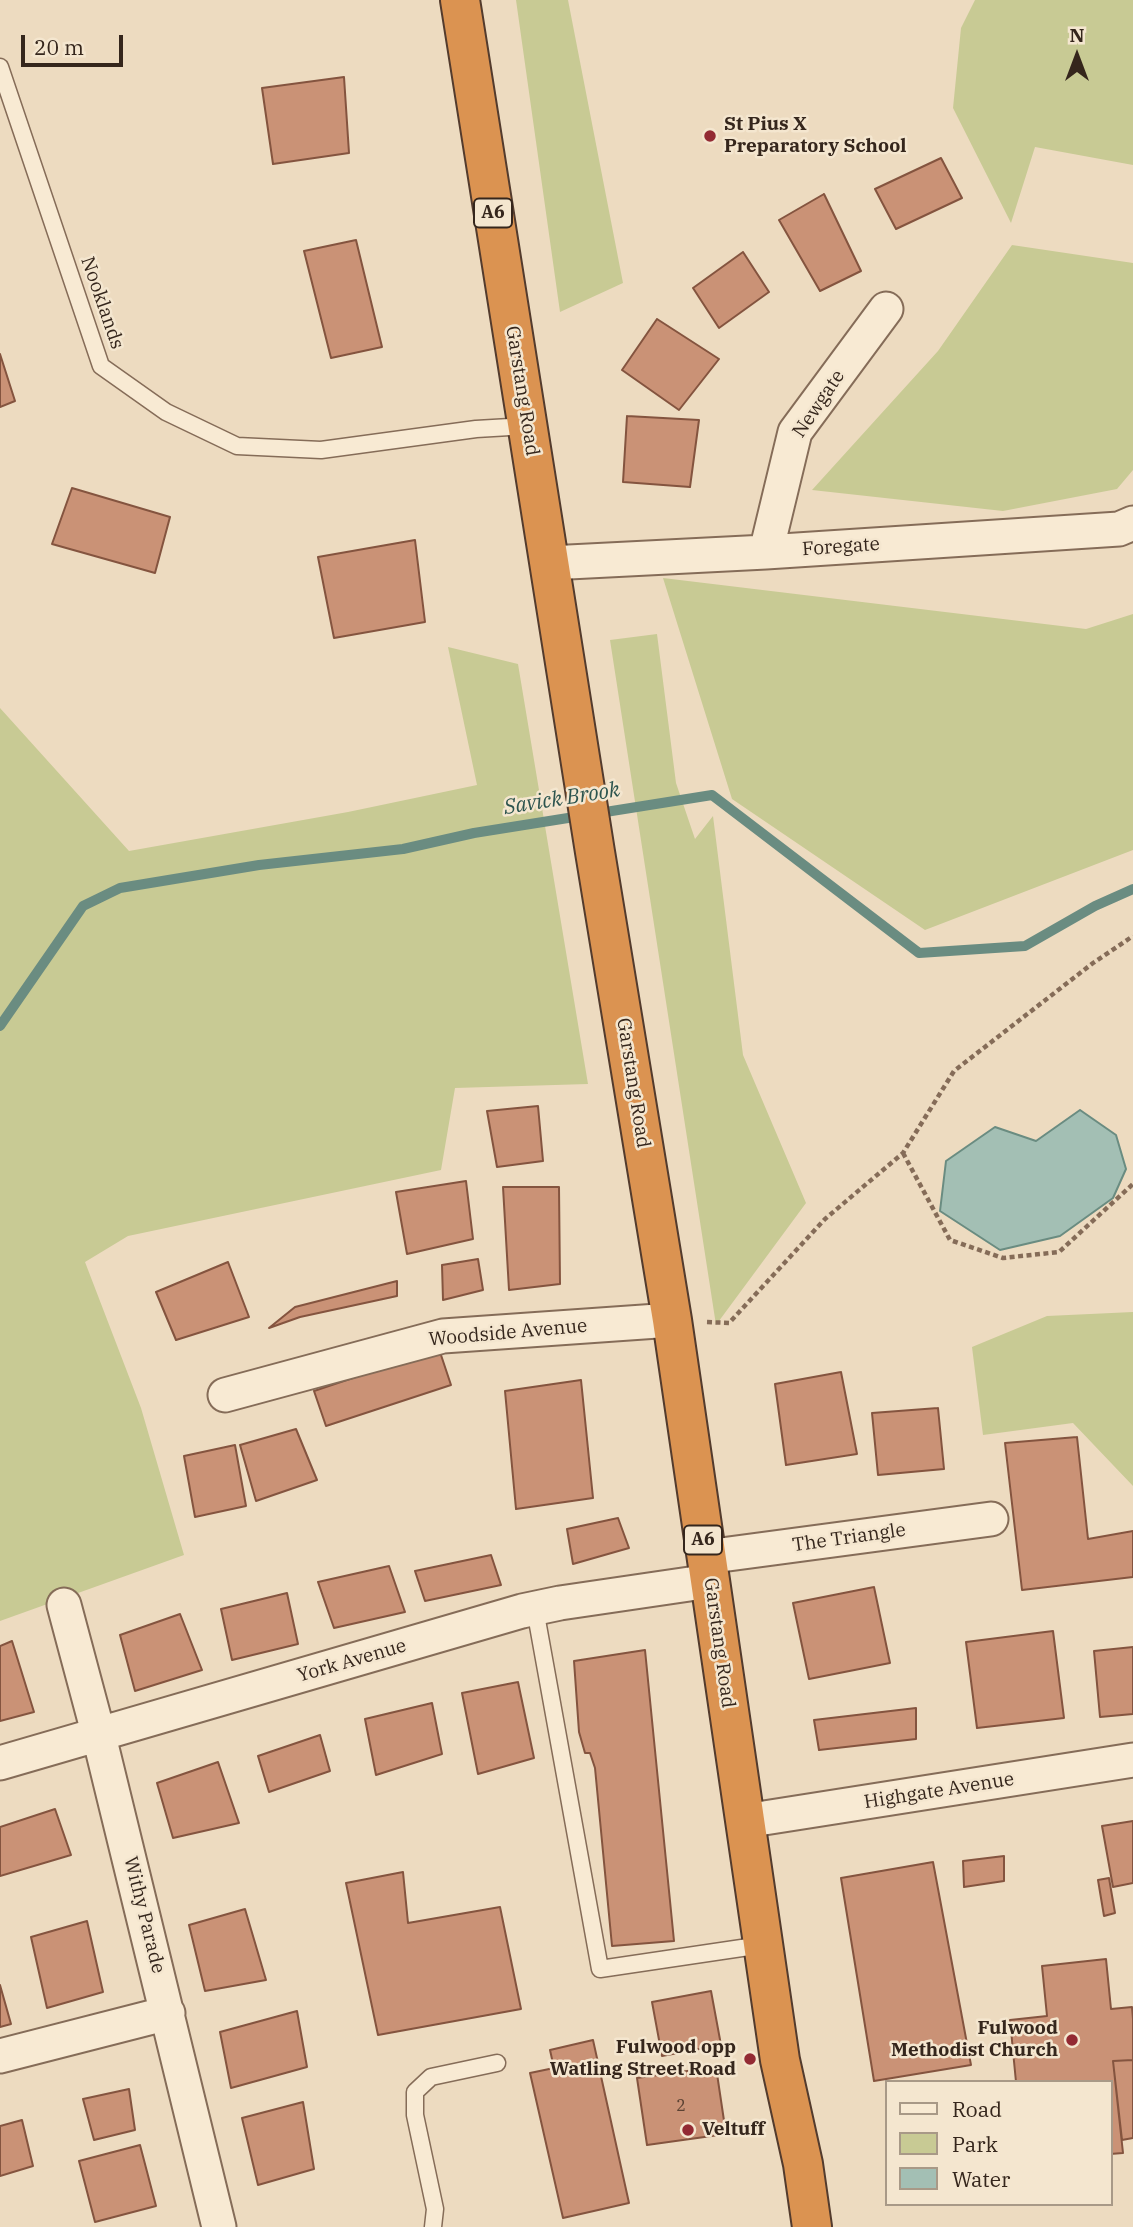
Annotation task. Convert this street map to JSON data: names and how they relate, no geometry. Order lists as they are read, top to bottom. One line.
{"streets":{"highway":["A6","Garstang Road"],"street":["Newgate","Foregate","Woodside Avenue","The Triangle","York Avenue","Highgate Avenue","Withy Parade"],"lane":["Nooklands"]},"crossings":[["Nooklands","Garstang Road"],["Garstang Road","Foregate"],["Garstang Road","Woodside Avenue"],["Garstang Road","The Triangle"],["Garstang Road","York Avenue"],["Garstang Road","Highgate Avenue"],["Newgate","Foregate"],["The Triangle","York Avenue"],["York Avenue","Withy Parade"]],"water":["Savick Brook"],"places":["St Pius X Preparatory School","Fulwood Methodist Church","Fulwood opp Watling Street Road","Veltuff"],"house_numbers":["2"],"legend":["Road","Park","Water"],"scale_bar":"20 m","north":"top"}
